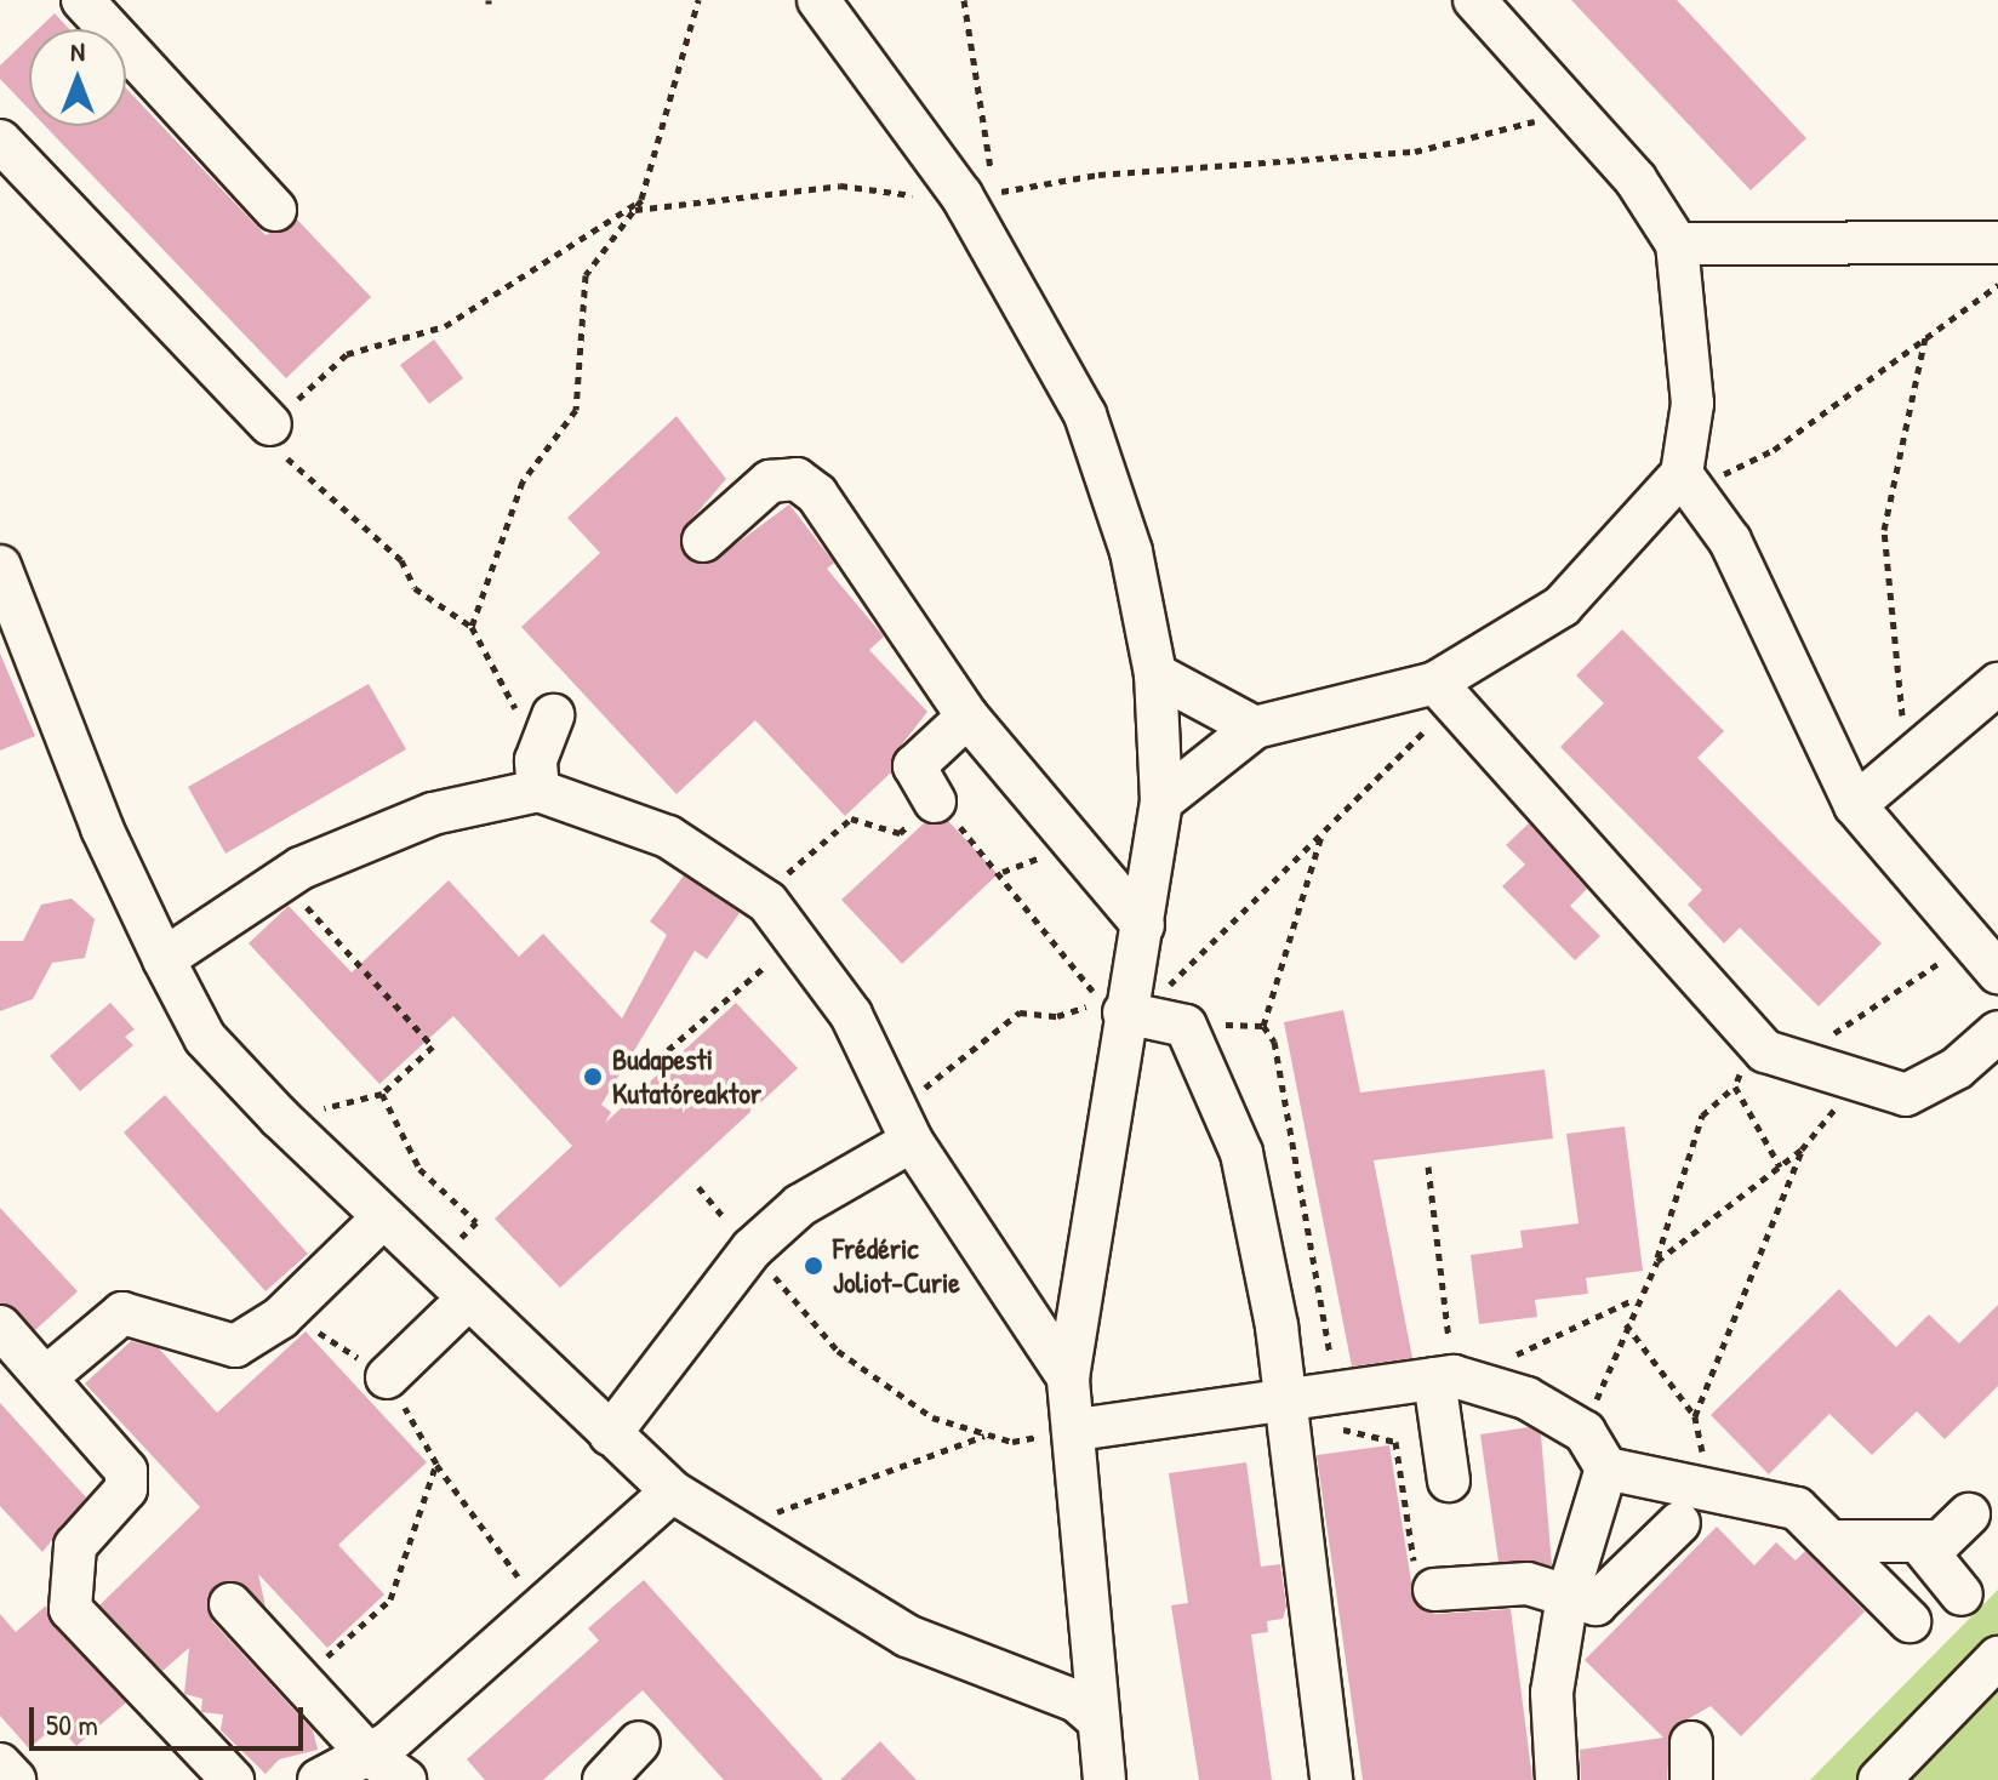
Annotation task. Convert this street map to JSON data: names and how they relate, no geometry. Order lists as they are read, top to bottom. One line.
{"places":["Budapesti Kutatóreaktor","Frédéric Joliot-Curie"],"scale_bar":"50 m","north":"top"}
